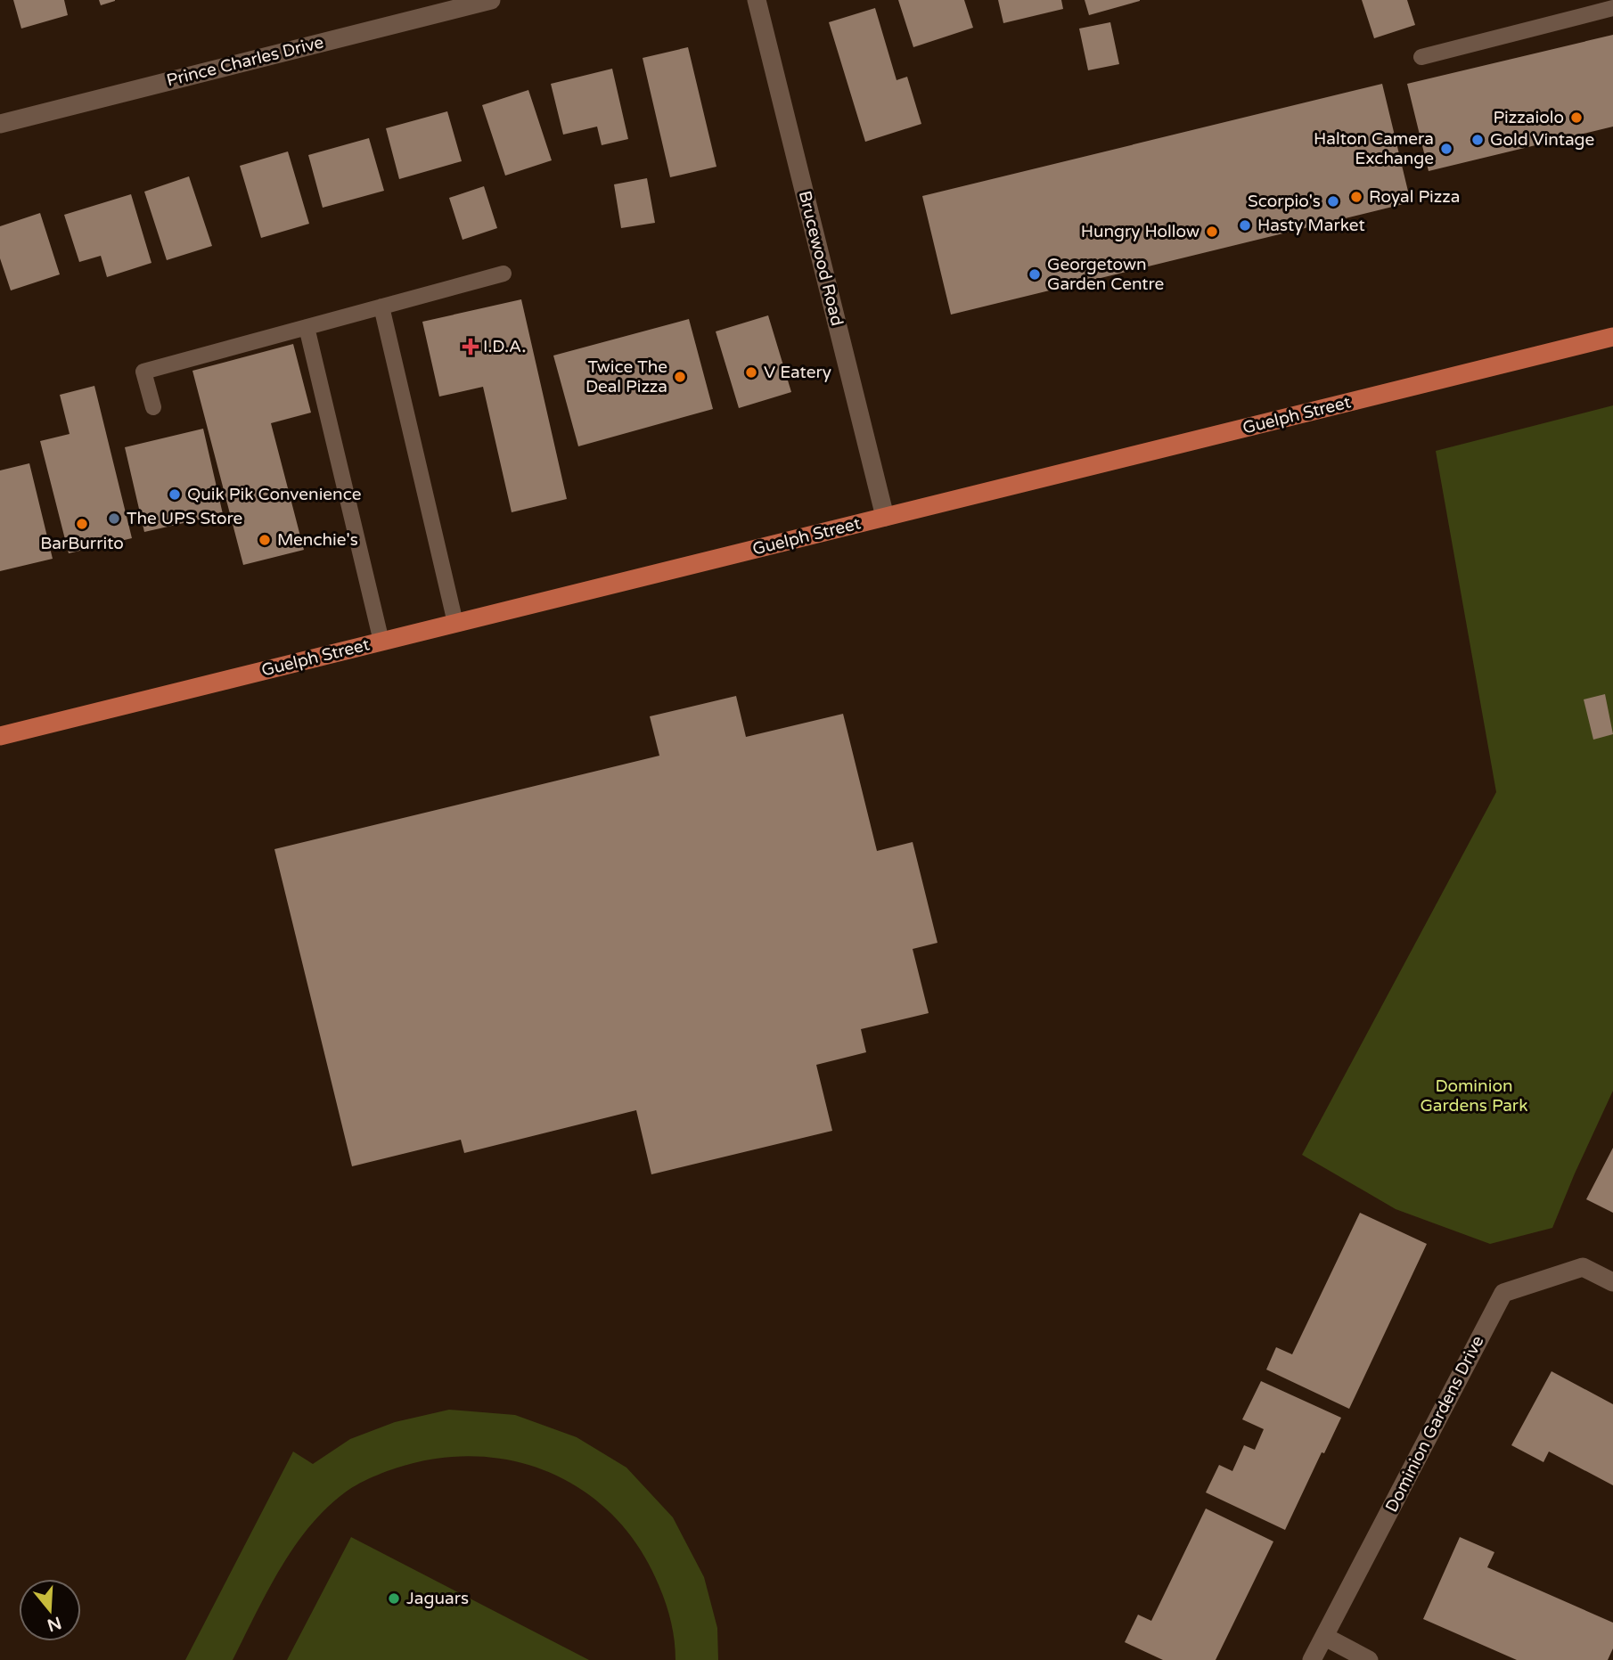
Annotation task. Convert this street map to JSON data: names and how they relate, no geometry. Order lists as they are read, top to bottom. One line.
{"streets":{"main road":["Guelph Street"],"street":["Prince Charles Drive","Brucewood Road","Dominion Gardens Drive"]},"crossings":[["Brucewood Road","Guelph Street"]],"parks":["Dominion Gardens Park"],"places":{"other":["Pizzaiolo","Gold Vintage","Halton Camera Exchange","Royal Pizza","Scorpio's","Hasty Market","Hungry Hollow","Georgetown Garden Centre","V Eatery","Twice The Deal Pizza","Quik Pik Convenience","The UPS Store","BarBurrito","Menchie's","Jaguars"],"health":["I.D.A."]},"north":"bottom"}
